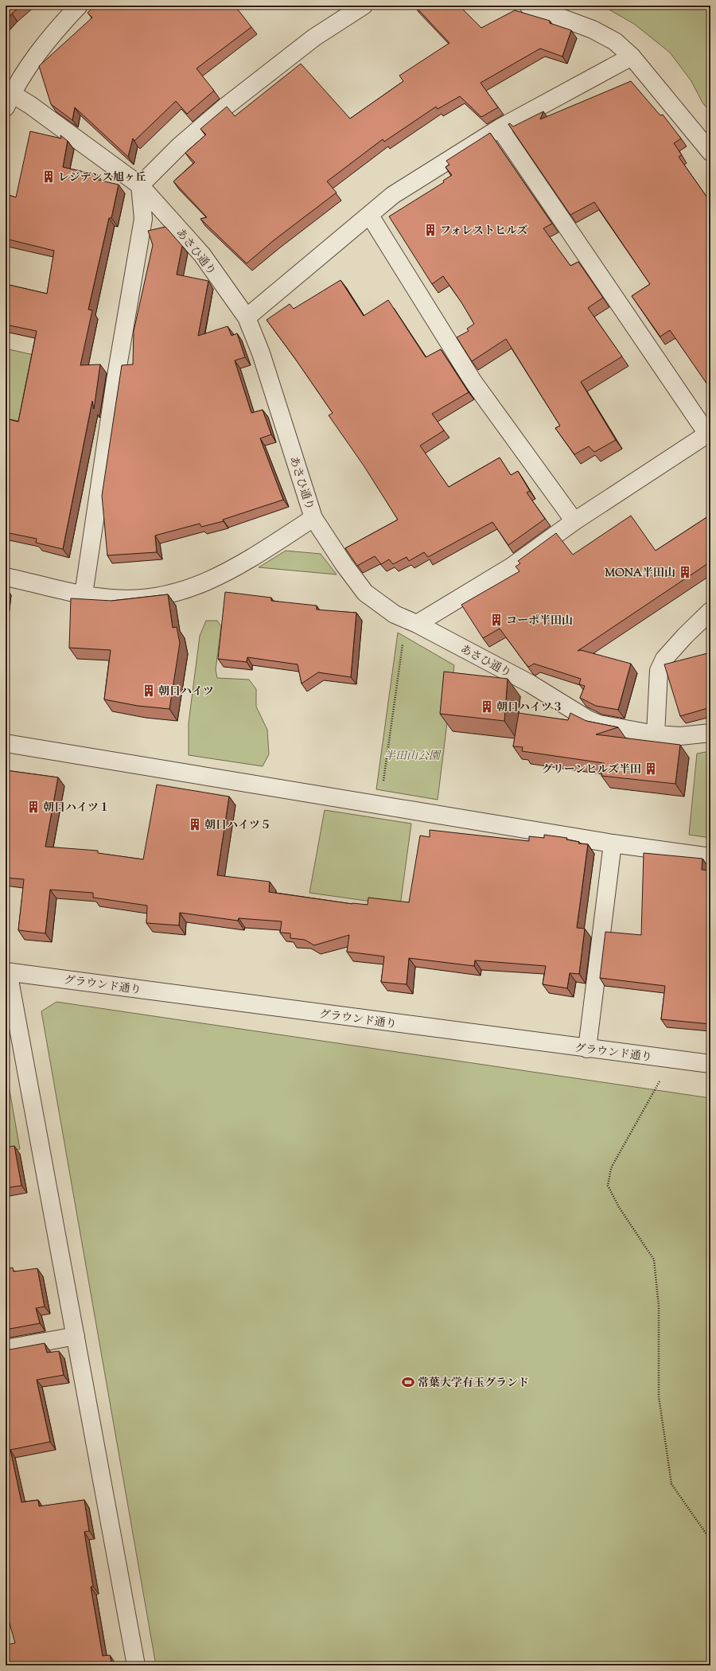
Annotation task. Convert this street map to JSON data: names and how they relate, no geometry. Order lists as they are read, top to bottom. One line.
{"streets":{"street":["あさひ通り","グラウンド通り"]},"parks":["半田山公園"],"places":{"building":["レジデンス旭ヶ丘","フォレストヒルズ","MONA半田山","コーポ半田山","朝日ハイツ","朝日ハイツ３","グリーンヒルズ半田","朝日ハイツ１","朝日ハイツ５"],"sports":["常葉大学有玉グランド"]}}
